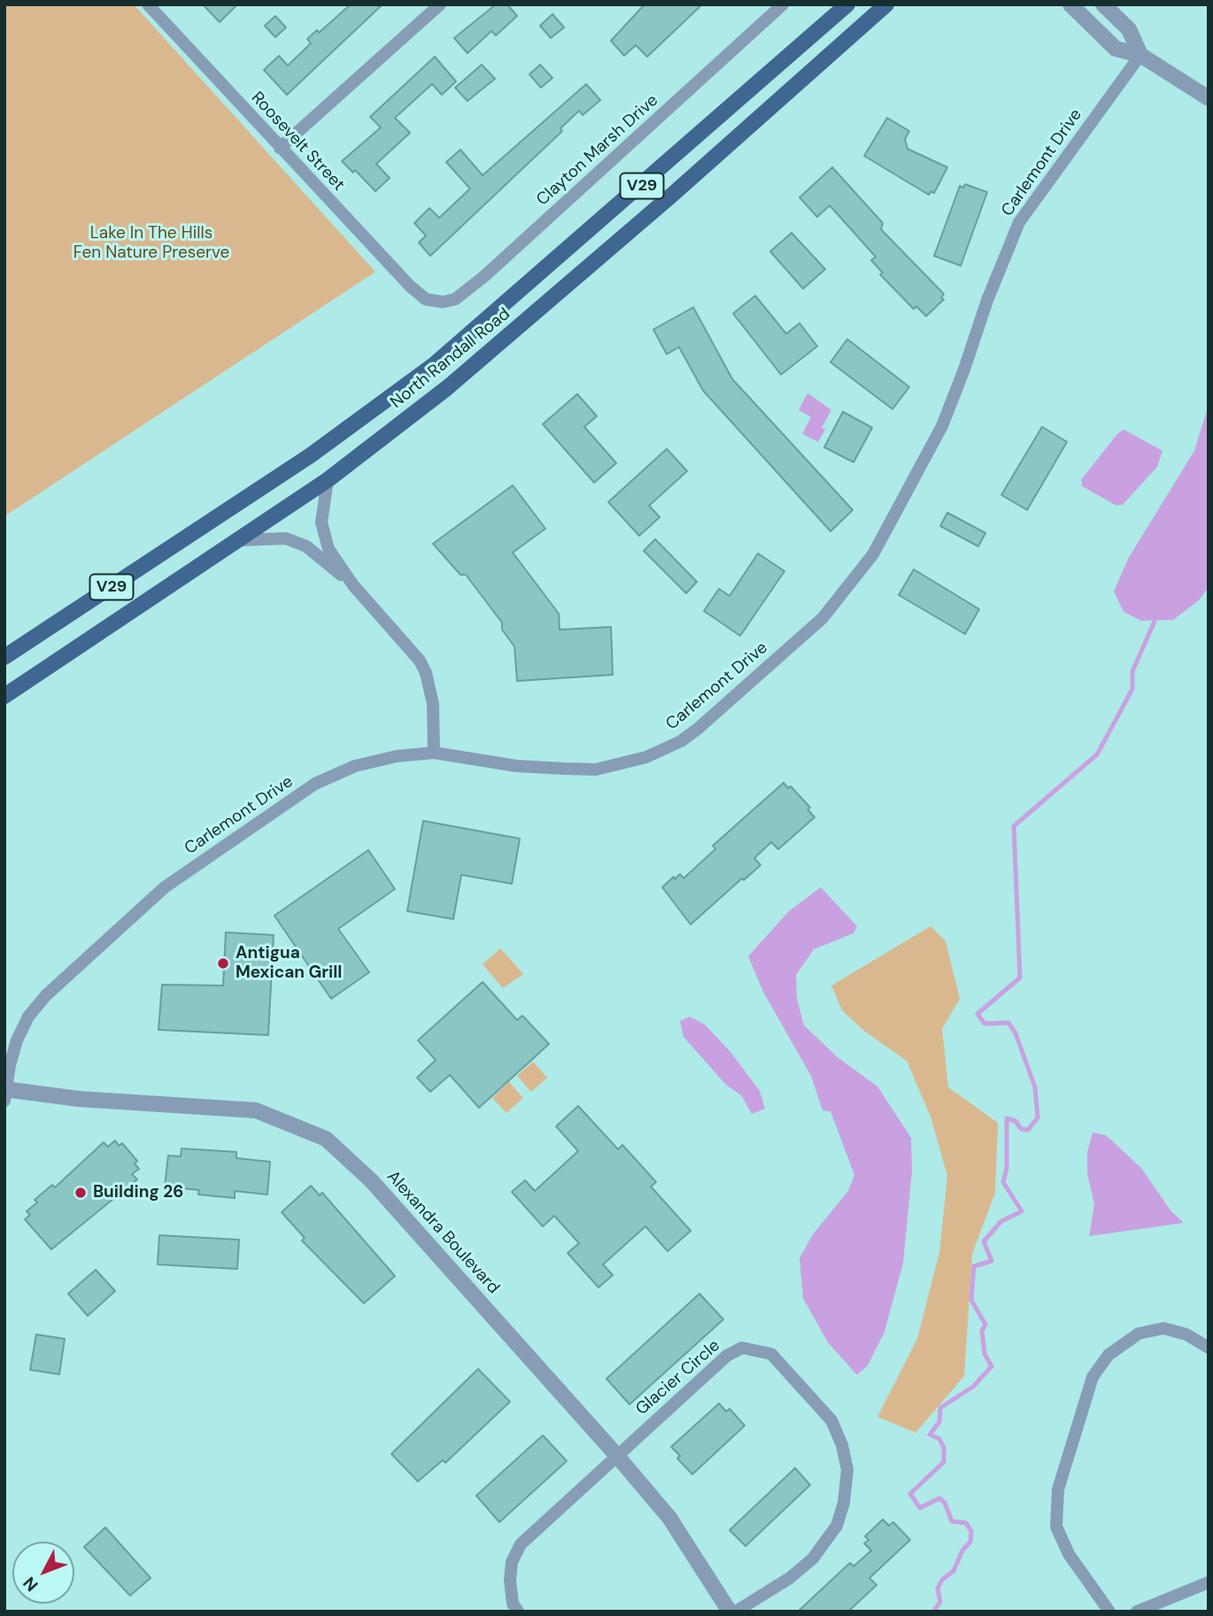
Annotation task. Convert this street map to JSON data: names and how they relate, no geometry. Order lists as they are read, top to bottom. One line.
{"streets":{"main road":["V29","North Randall Road"],"street":["Roosevelt Street","Clayton Marsh Drive","Carlemont Drive","Alexandra Boulevard","Glacier Circle"]},"crossings":[["Roosevelt Street","Clayton Marsh Drive"],["Carlemont Drive","Alexandra Boulevard"],["Alexandra Boulevard","Glacier Circle"]],"parks":["Lake In The Hills Fen Nature Preserve"],"places":["Antigua Mexican Grill","Building 26"],"north":"bottom left"}
